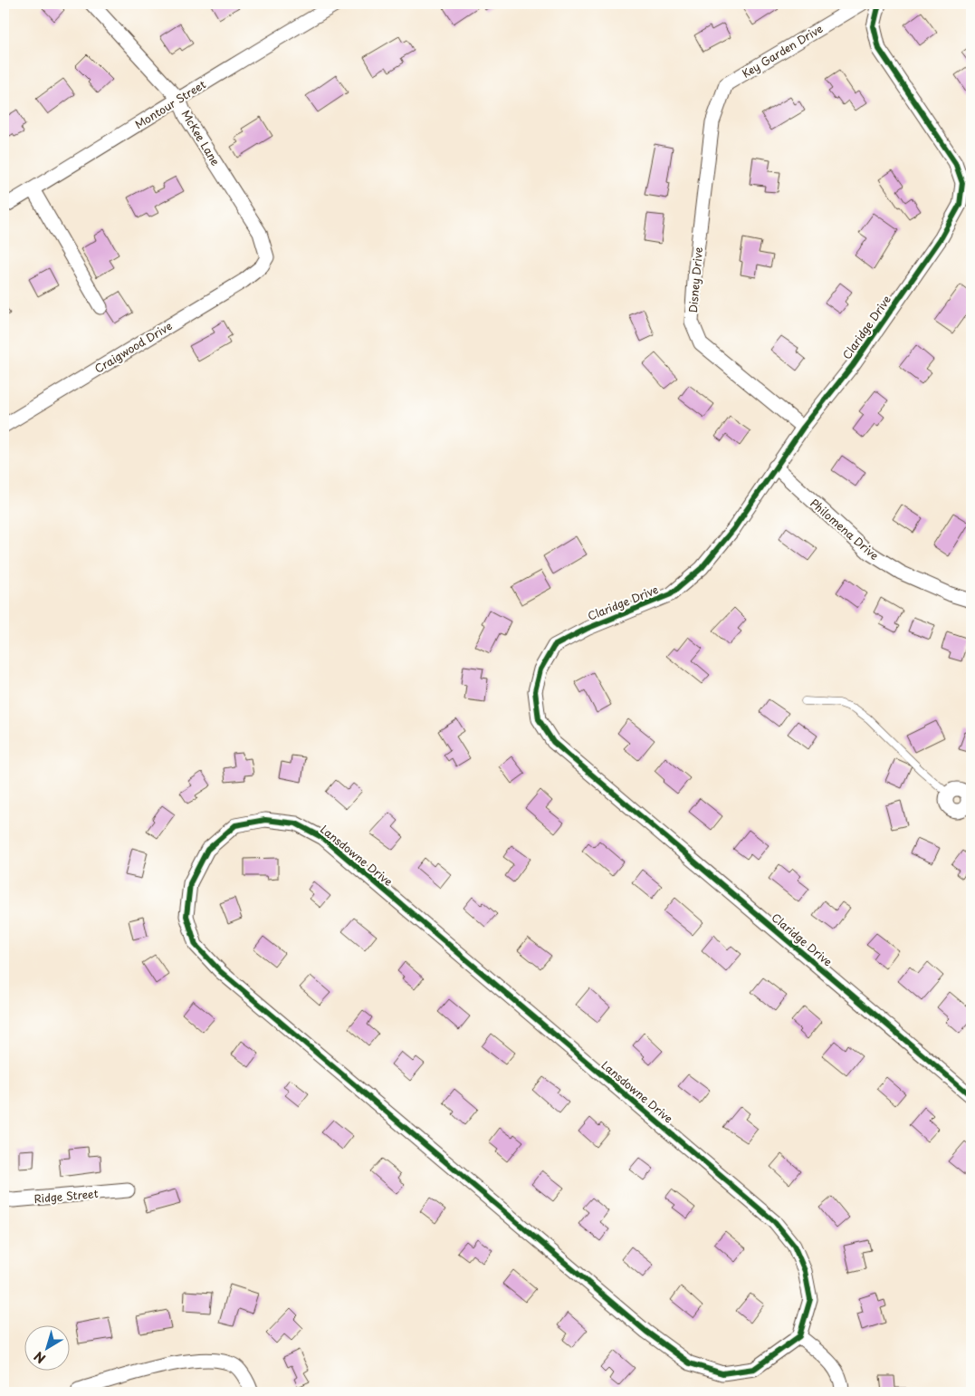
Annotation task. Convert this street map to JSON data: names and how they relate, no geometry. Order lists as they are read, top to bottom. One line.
{"streets":{"street":["Key Garden Drive","Montour Street","McKee Lane","Disney Drive","Claridge Drive","Craigwood Drive","Philomena Drive","Lansdowne Drive","Ridge Street"]},"crossings":[["Key Garden Drive","Disney Drive"],["Montour Street","McKee Lane"],["McKee Lane","Craigwood Drive"],["Disney Drive","Claridge Drive"],["Claridge Drive","Philomena Drive"]],"north":"bottom left"}
